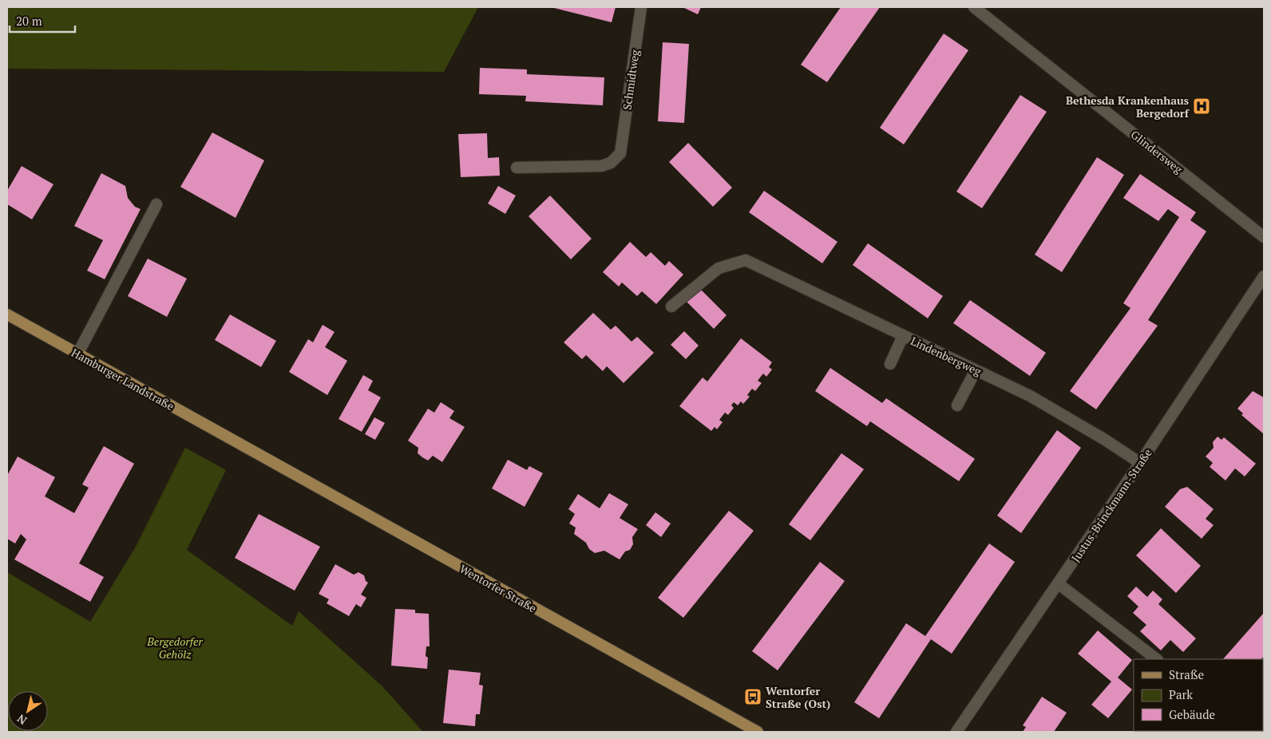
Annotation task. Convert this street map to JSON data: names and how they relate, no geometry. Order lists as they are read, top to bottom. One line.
{"streets":{"main road":["Hamburger Landstraße","Wentorfer Straße"],"street":["Schmidtweg","Glindersweg","Lindenbergweg","Justus-Brinckmann-Straße"]},"crossings":[["Lindenbergweg","Justus-Brinckmann-Straße"],["Hamburger Landstraße","Wentorfer Straße"]],"parks":["Bergedorfer Gehölz"],"places":{"hospital":["Bethesda Krankenhaus Bergedorf"],"bus stop":["Wentorfer Straße (Ost)"]},"legend":["Straße","Park","Gebäude"],"scale_bar":"20 m","north":"bottom left"}
